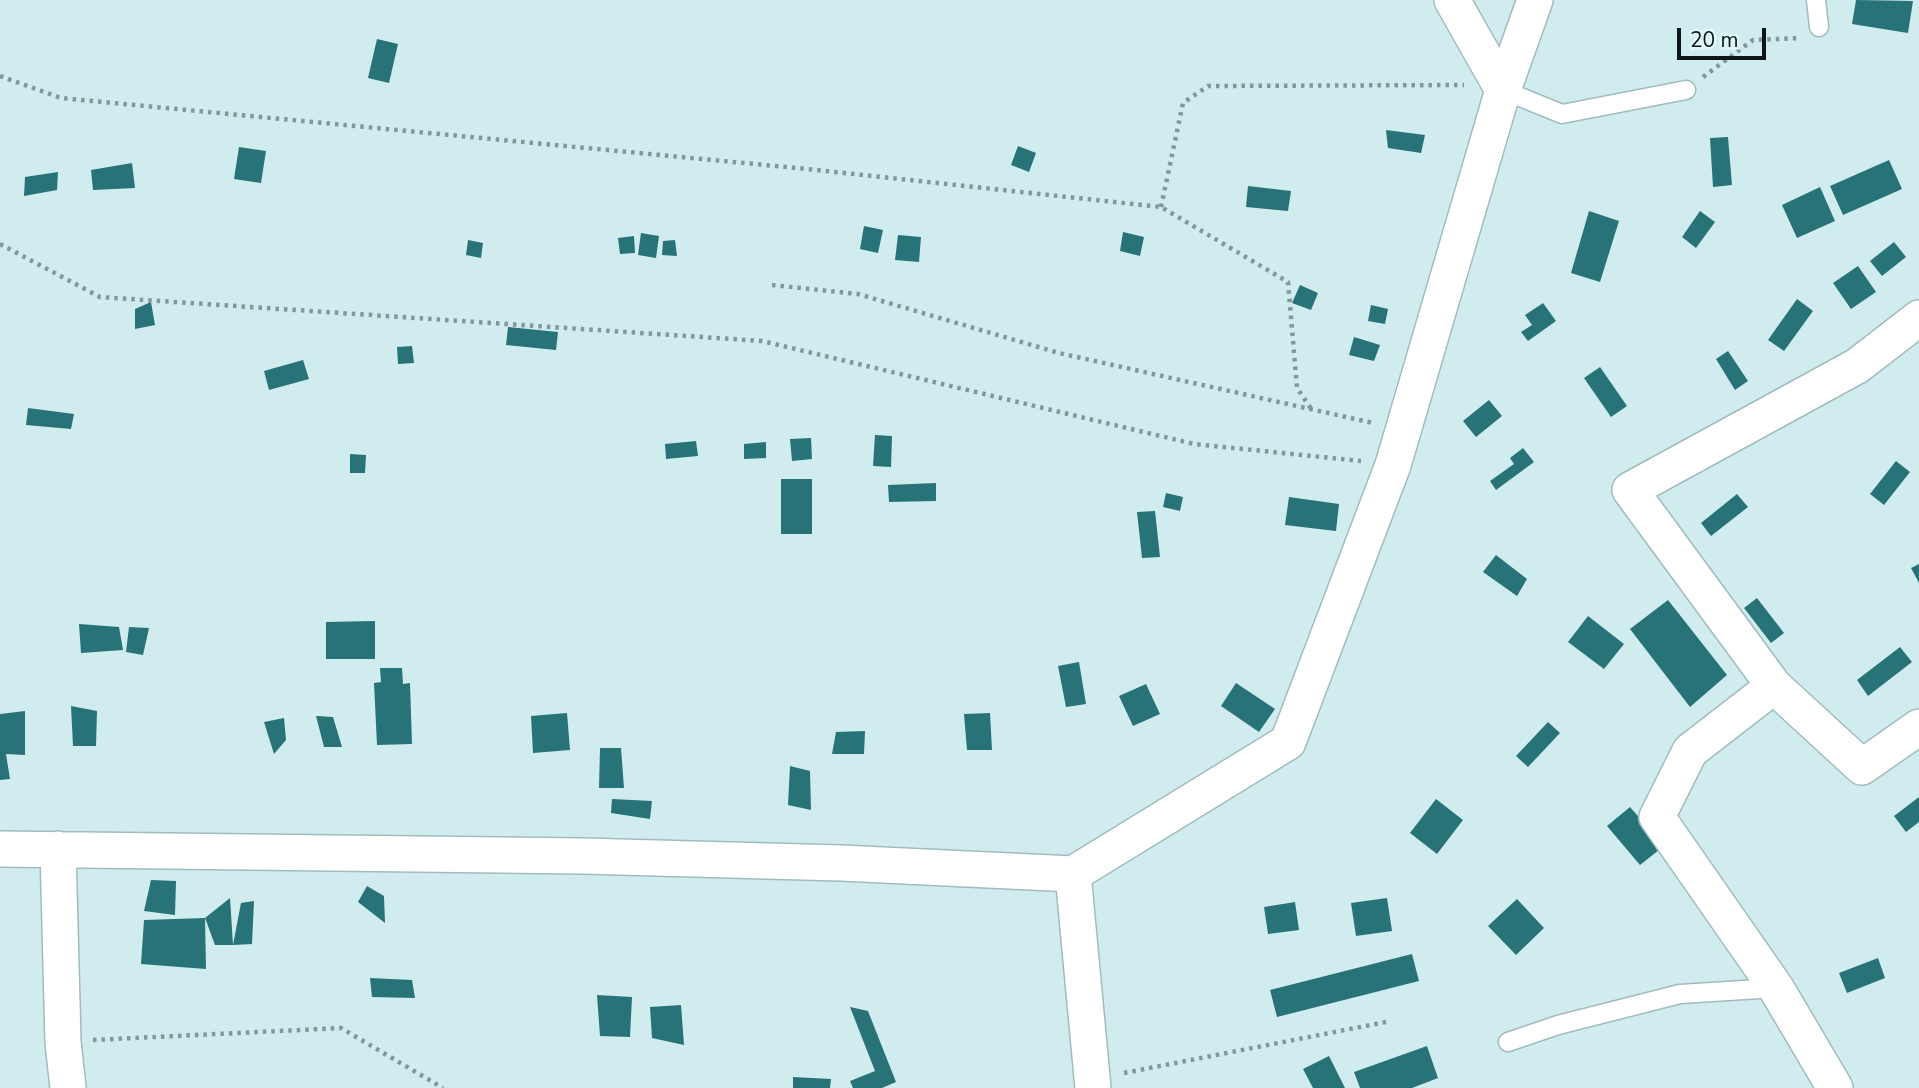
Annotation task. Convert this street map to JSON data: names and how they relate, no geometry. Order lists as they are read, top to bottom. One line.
{"scale_bar":"20 m"}
